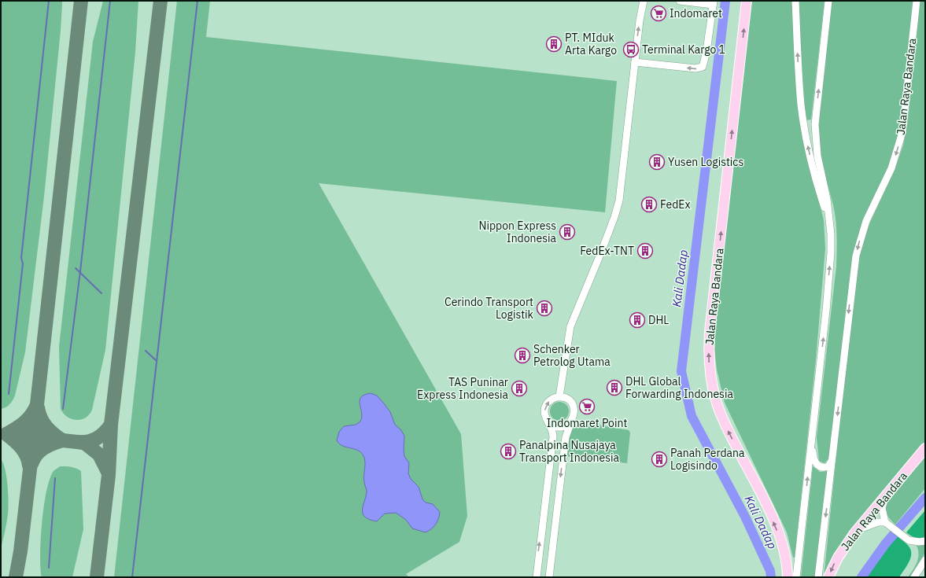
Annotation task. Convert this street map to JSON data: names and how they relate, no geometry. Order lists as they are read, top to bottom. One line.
{"streets":{"main road":["Jalan Raya Bandara"]},"water":["Kali Dadap"],"places":{"supermarket":["Indomaret","Indomaret Point"],"building":["PT. MIduk Arta Kargo","Yusen Logistics","FedEx","Nippon Express Indonesia","FedEx-TNT","Cerindo Transport Logistik","DHL","Schenker Petrolog Utama","DHL Global Forwarding Indonesia","TAS Puninar Express Indonesia","Panalpina Nusajaya Transport Indonesia","Panah Perdana Logisindo"],"bus stop":["Terminal Kargo 1"]}}
